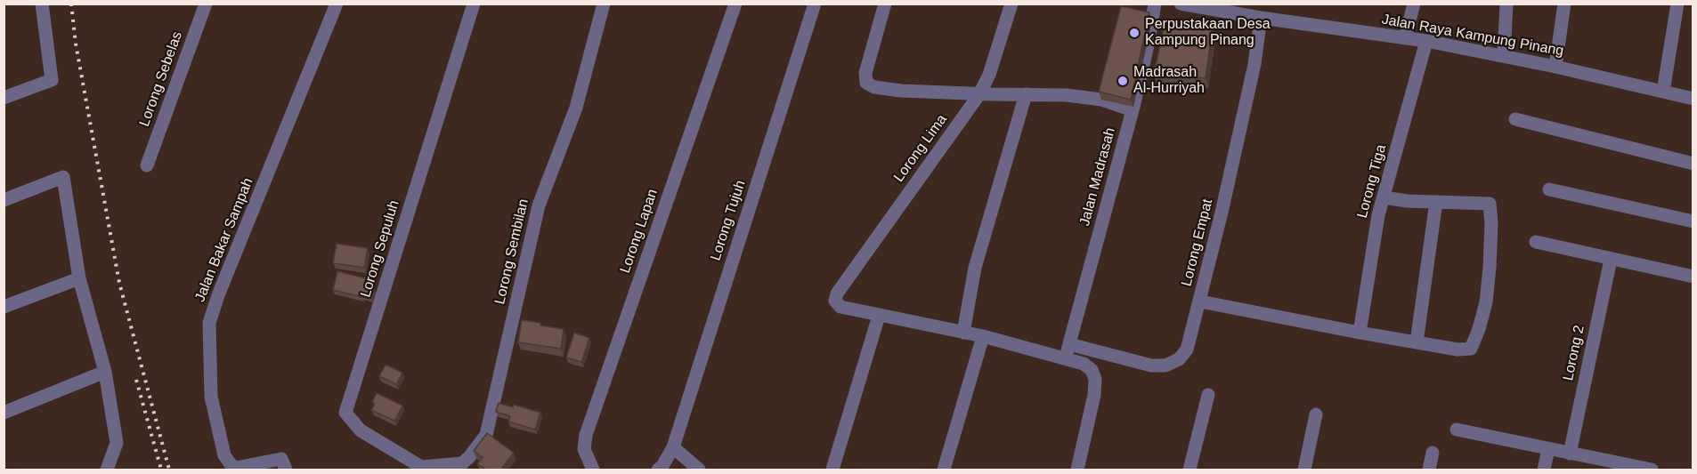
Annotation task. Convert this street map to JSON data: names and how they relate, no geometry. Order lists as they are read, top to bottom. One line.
{"streets":{"street":["Jalan Raya Kampung Pinang","Lorong Sebelas","Lorong Lima","Jalan Madrasah","Lorong Tiga","Lorong Tujuh","Lorong Lapan","Jalan Bakar Sampah","Lorong Empat","Lorong Sepuluh","Lorong Sembilan","Lorong 2"]},"crossings":[["Jalan Raya Kampung Pinang","Lorong Tiga"],["Jalan Raya Kampung Pinang","Lorong Empat"],["Jalan Madrasah","Lorong Empat"],["Lorong Sepuluh","Lorong Sembilan"]],"places":["Perpustakaan Desa Kampung Pinang","Madrasah Al-Hurriyah"]}
